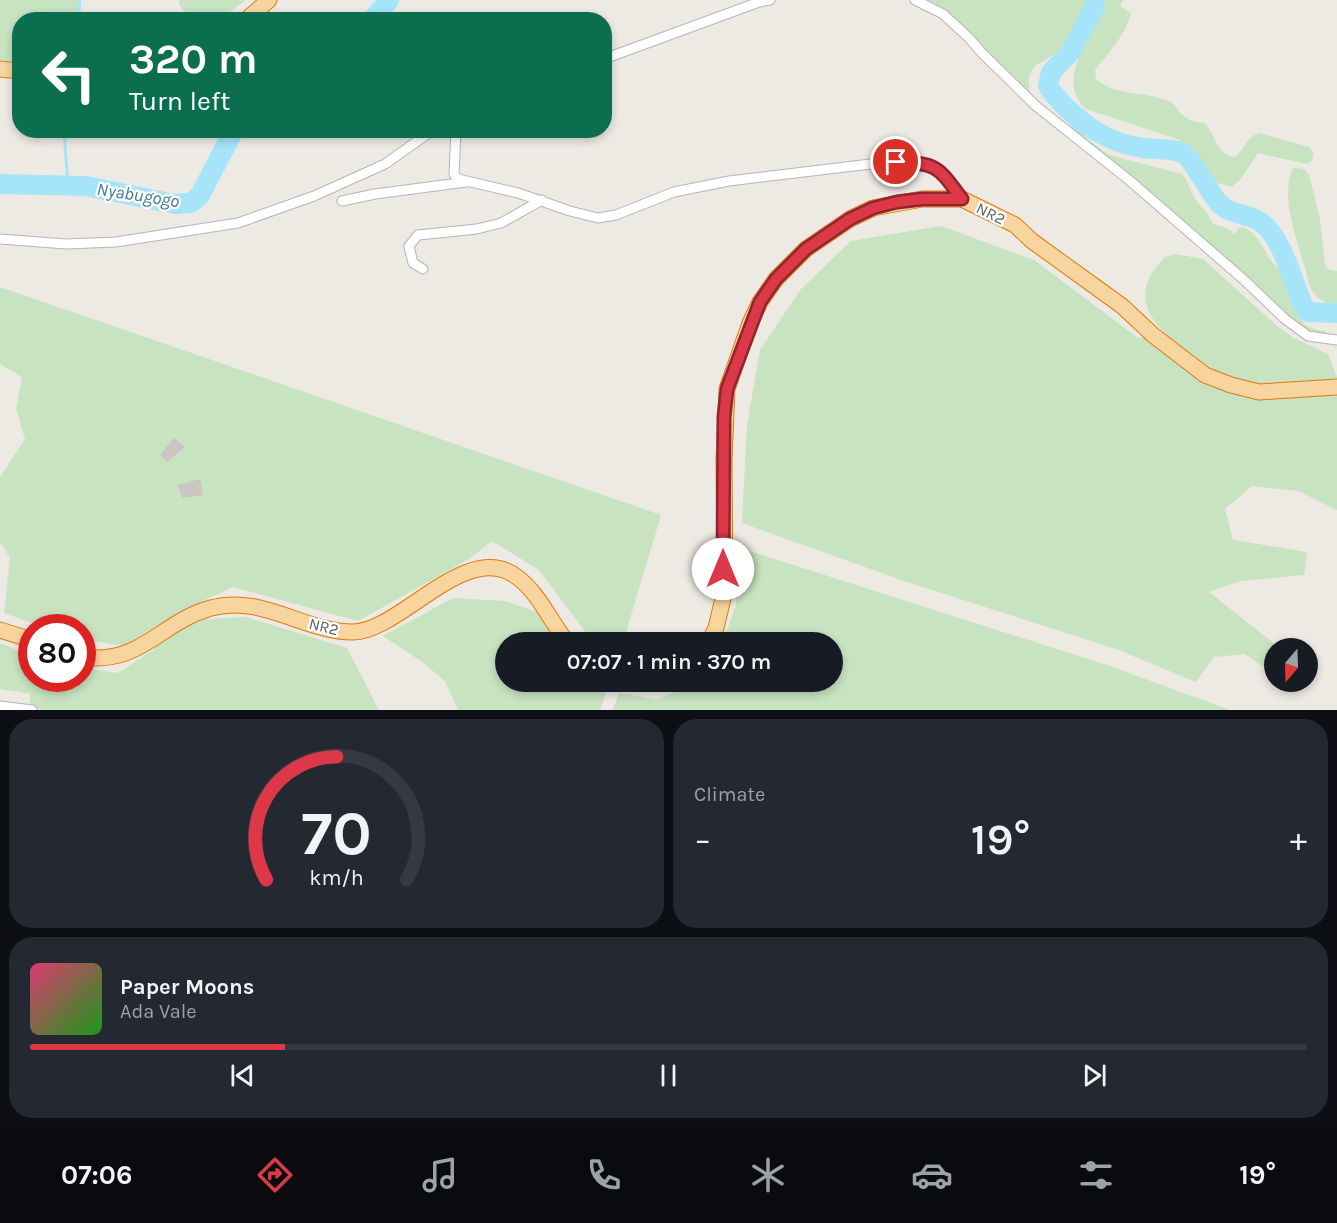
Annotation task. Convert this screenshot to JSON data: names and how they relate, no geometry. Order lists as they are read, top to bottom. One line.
{"streets":{"highway":["NR2"]},"water":["Nyabugogo"],"north":"bottom","page":{"turn":["320 m","Turn left"],"limit":"80","trip":"07:07 · 1 min · 370 m","tile":"Climate","heat":["−","19°","+"],"song":["Paper Moons","Ada Vale"],"tabs":["07:06","19°"],"gauge":["70","km/h"]}}
